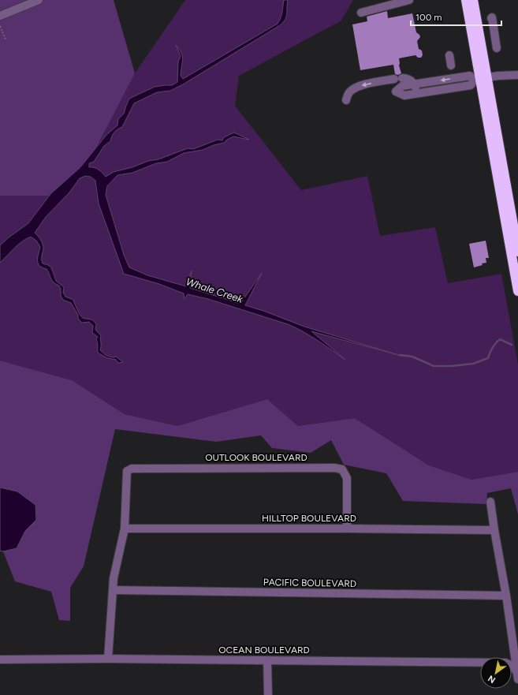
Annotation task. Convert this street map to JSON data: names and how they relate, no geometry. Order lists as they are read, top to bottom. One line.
{"streets":{"street":["OUTLOOK BOULEVARD","HILLTOP BOULEVARD","PACIFIC BOULEVARD","OCEAN BOULEVARD"]},"crossings":[["OUTLOOK BOULEVARD","HILLTOP BOULEVARD"]],"water":["Whale Creek"],"scale_bar":"100 m","north":"bottom left"}
